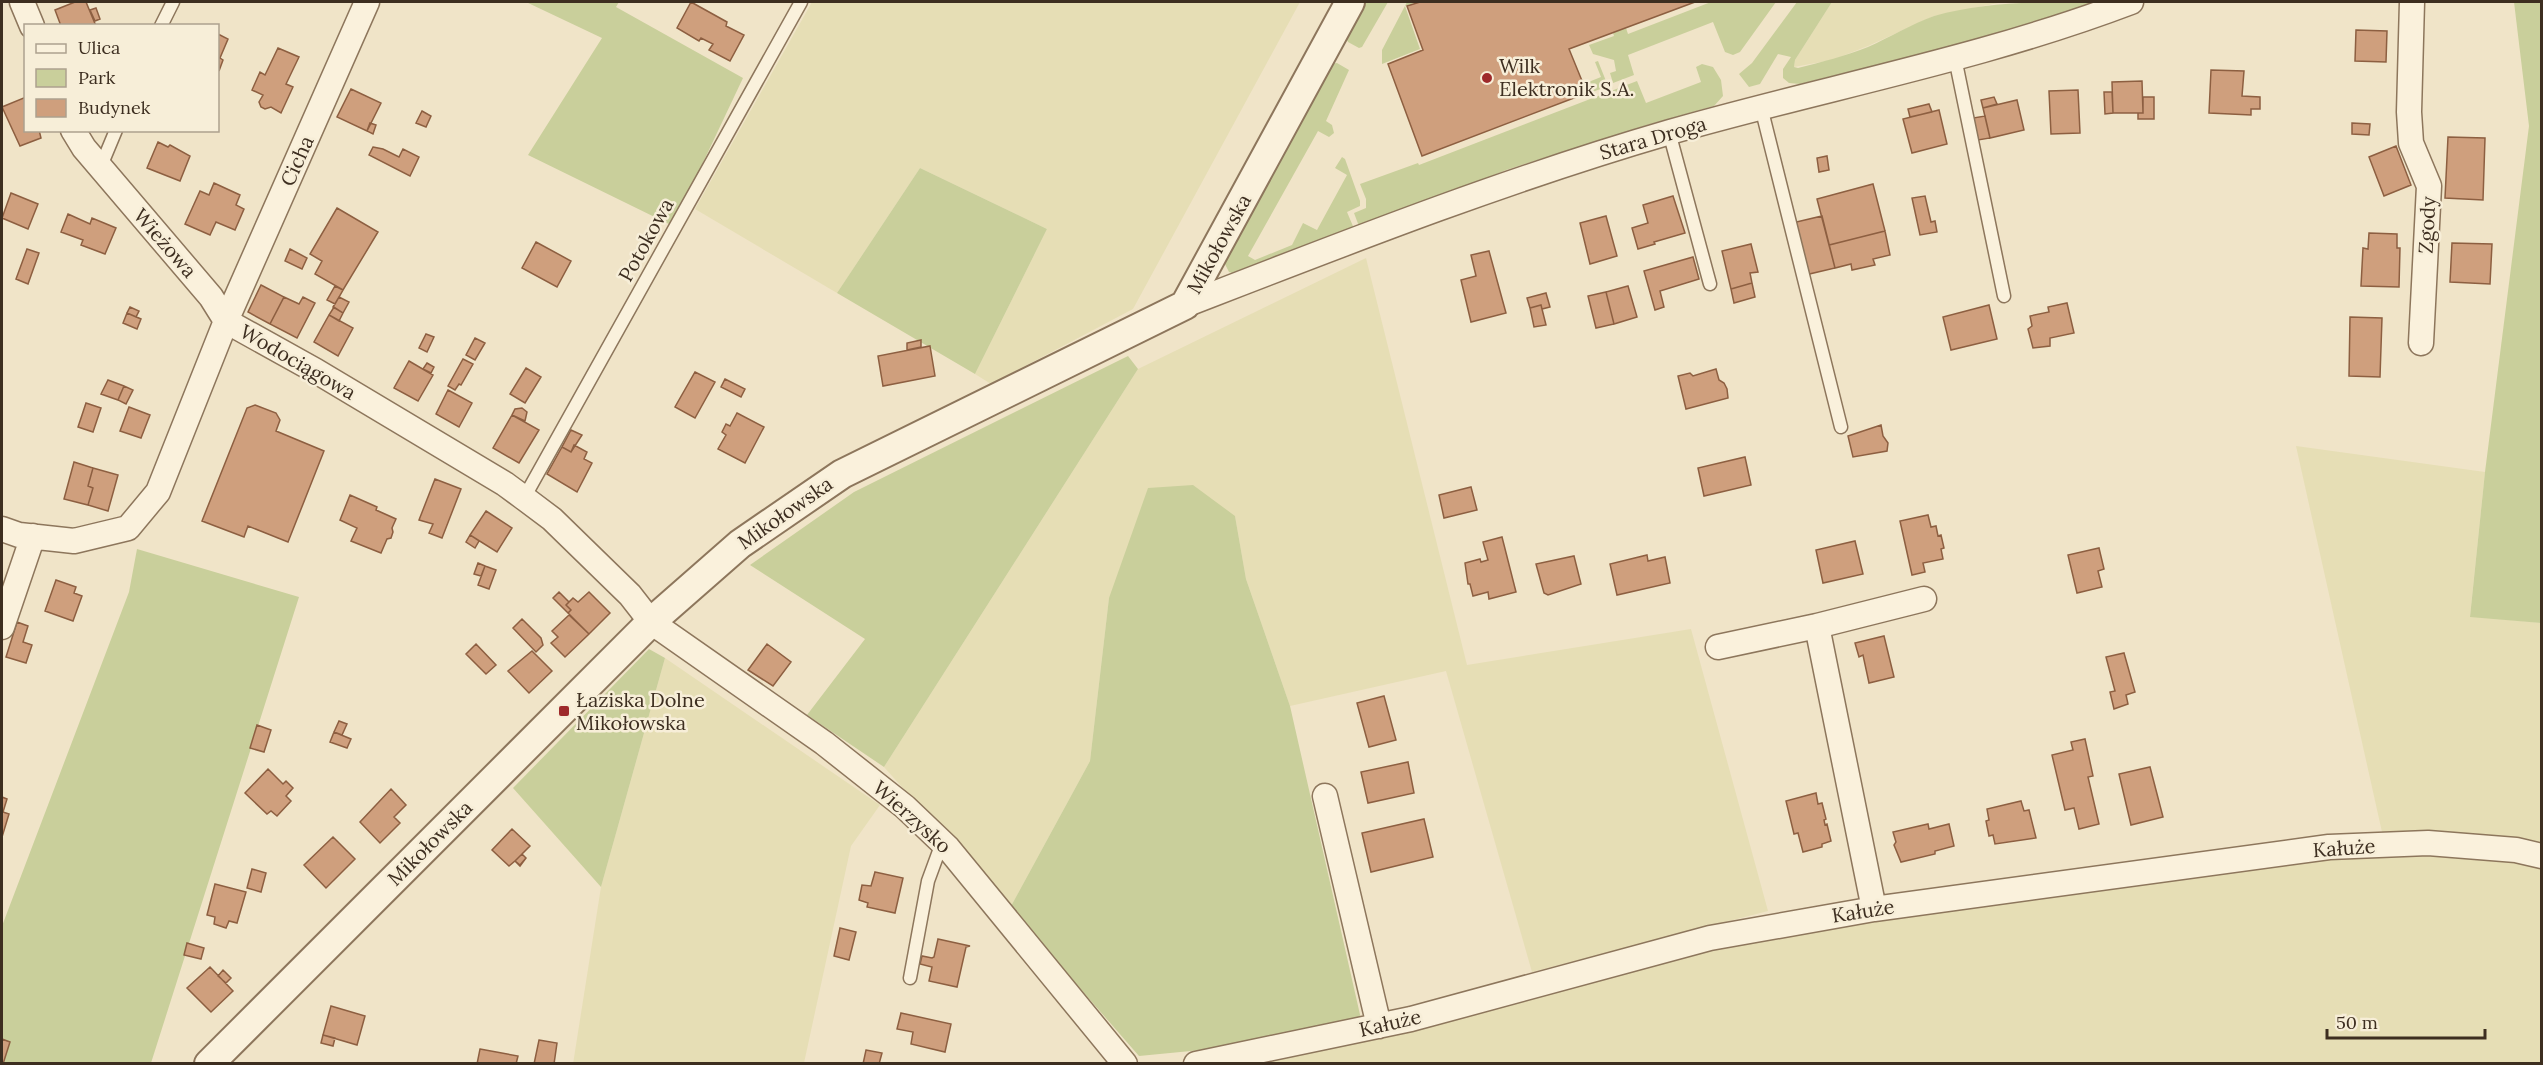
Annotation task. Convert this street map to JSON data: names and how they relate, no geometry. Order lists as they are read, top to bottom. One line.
{"streets":{"street":["Stara Droga","Cicha","Zgody","Wieżowa","Mikołowska","Wodociągowa","Wierzysko","Kałuże"],"lane":["Potokowa"]},"crossings":[["Stara Droga","Mikołowska"],["Cicha","Wieżowa"],["Cicha","Wodociągowa"],["Potokowa","Wodociągowa"],["Wieżowa","Wodociągowa"],["Mikołowska","Wodociągowa"],["Mikołowska","Wierzysko"],["Wodociągowa","Wierzysko"]],"places":{"other":["Wilk Elektronik S.A."],"transit":["Łaziska Dolne Mikołowska"]},"legend":["Ulica","Park","Budynek"],"scale_bar":"50 m"}
